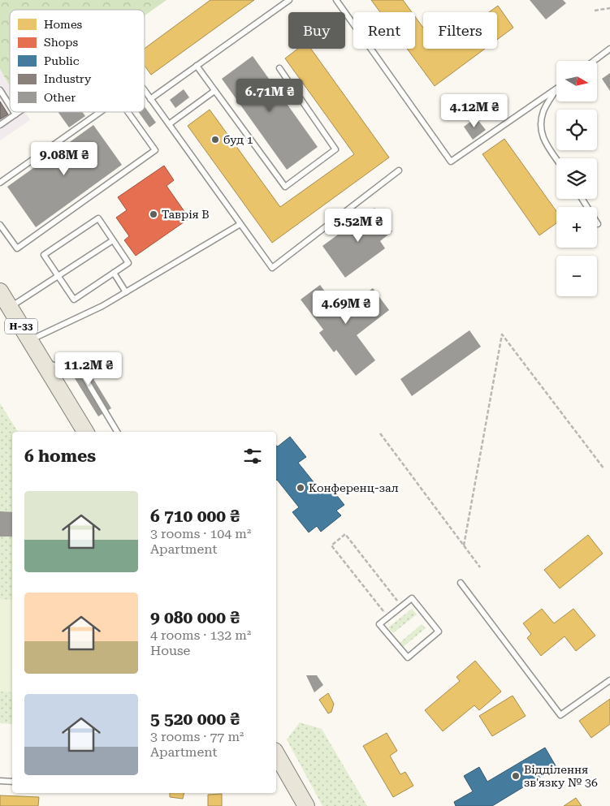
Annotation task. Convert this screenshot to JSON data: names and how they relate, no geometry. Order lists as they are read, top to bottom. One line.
{"streets":{"main road":["Н-33"]},"places":["буд 1","Таврія В","Конференц-зал","Відділення зв'язку № 36"],"legend":["Homes","Shops","Public","Industry","Other"],"north":"right","page":{"chip":["Buy","Rent","Filters"],"map_buttons":["+","−"],"price":["6.71M ₴","4.12M ₴","9.08M ₴","5.52M ₴","4.69M ₴","11.2M ₴"],"heading":"6 homes","list":[{"name":"6 710 000 ₴","note":"3 rooms · 104 m² · Apartment"},{"name":"9 080 000 ₴","note":"4 rooms · 132 m² · House"},{"name":"5 520 000 ₴","note":"3 rooms · 77 m² · Apartment"}]}}
